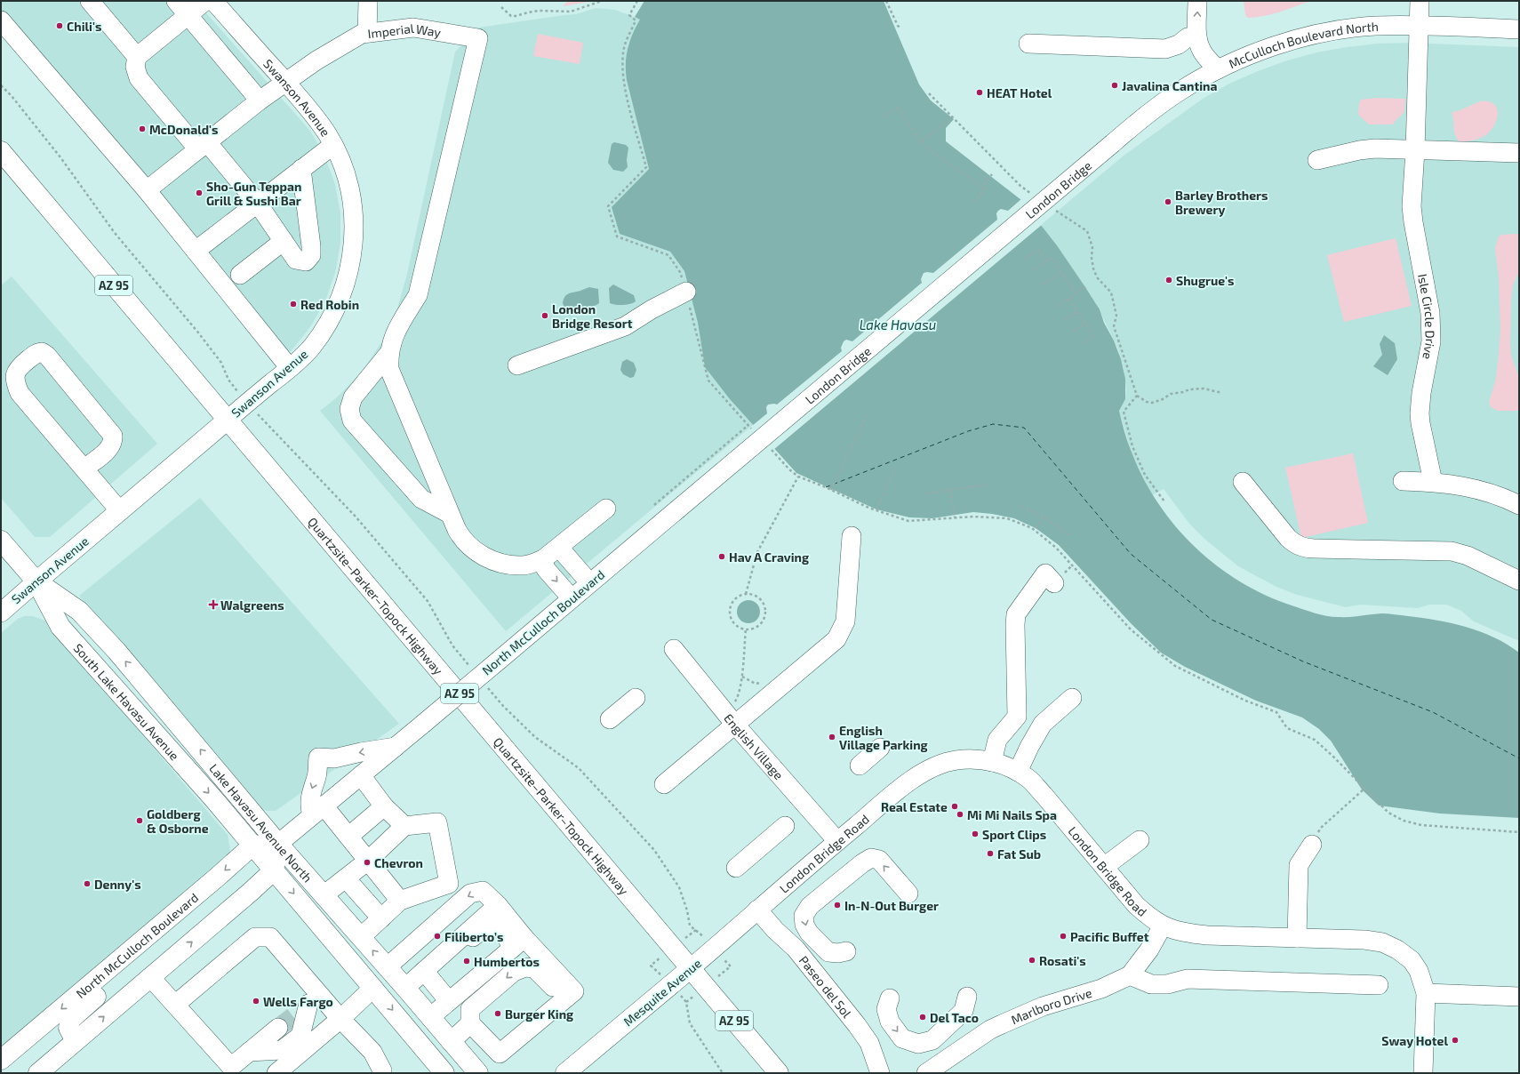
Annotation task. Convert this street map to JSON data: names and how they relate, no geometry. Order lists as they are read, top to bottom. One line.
{"streets":{"main road":["Swanson Avenue","AZ 95","Quartzsite–Parker–Topock Highway","North McCulloch Boulevard","South Lake Havasu Avenue","Lake Havasu Avenue North","Mesquite Avenue"],"street":["Imperial Way","McCulloch Boulevard North","London Bridge","Isle Circle Drive","English Village","London Bridge Road","Paseo del Sol","Marlboro Drive"]},"crossings":[["Imperial Way","Swanson Avenue"],["McCulloch Boulevard North","London Bridge"],["McCulloch Boulevard North","Isle Circle Drive"],["Swanson Avenue","Quartzsite–Parker–Topock Highway"],["Swanson Avenue","South Lake Havasu Avenue"],["Swanson Avenue","Lake Havasu Avenue North"],["London Bridge","North McCulloch Boulevard"],["Quartzsite–Parker–Topock Highway","Mesquite Avenue"],["North McCulloch Boulevard","South Lake Havasu Avenue"],["North McCulloch Boulevard","Lake Havasu Avenue North"],["South Lake Havasu Avenue","Lake Havasu Avenue North"],["English Village","London Bridge Road"],["London Bridge Road","Paseo del Sol"],["London Bridge Road","Mesquite Avenue"],["London Bridge Road","Marlboro Drive"],["Paseo del Sol","Mesquite Avenue"]],"one_way":["North McCulloch Boulevard","South Lake Havasu Avenue"],"water":["Lake Havasu"],"places":{"other":["Chili's","Javalina Cantina","HEAT Hotel","McDonald's","Sho-Gun Teppan Grill & Sushi Bar","Barley Brothers Brewery","Shugrue's","Red Robin","London Bridge Resort","Hav A Craving","English Village Parking","Real Estate","Mi Mi Nails Spa","Goldberg & Osborne","Sport Clips","Fat Sub","Chevron","Denny's","In-N-Out Burger","Filiberto’s","Pacific Buffet","Rosati's","Humbertos","Wells Fargo","Burger King","Del Taco","Sway Hotel"],"health":["Walgreens"]}}
